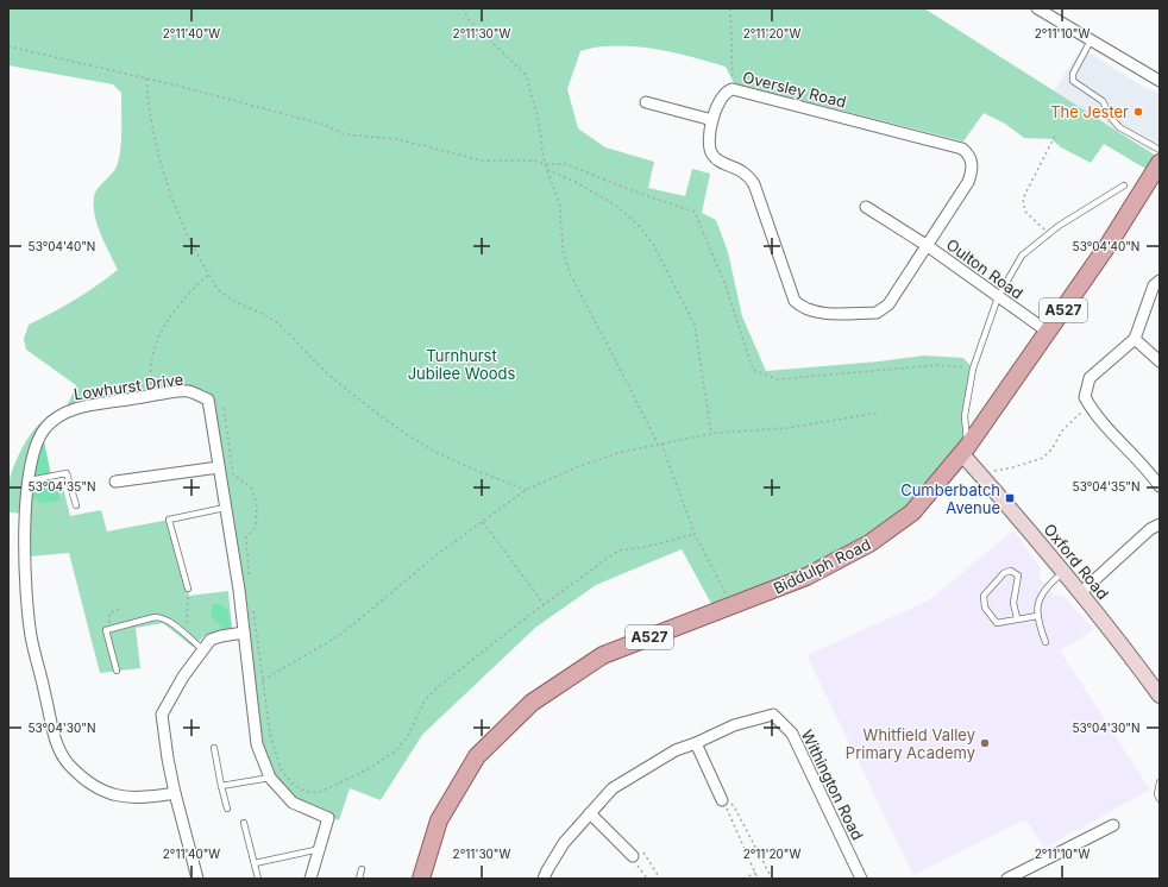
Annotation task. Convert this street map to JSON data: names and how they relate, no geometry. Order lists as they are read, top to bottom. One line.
{"streets":{"main road":["A527","Biddulph Road"],"street":["Oversley Road","Oulton Road","Lowhurst Drive","Oxford Road","Withington Road"]},"crossings":[["Oversley Road","Oulton Road"],["Oulton Road","Biddulph Road"],["Oxford Road","Biddulph Road"]],"parks":["Turnhurst Jubilee Woods"],"places":{"other":["The Jester","Whitfield Valley Primary Academy"],"transit":["Cumberbatch Avenue"]},"coordinates":["2°11'40\"W","2°11'30\"W","2°11'20\"W","2°11'10\"W","53°04'40\"N","53°04'35\"N","53°04'30\"N"]}
